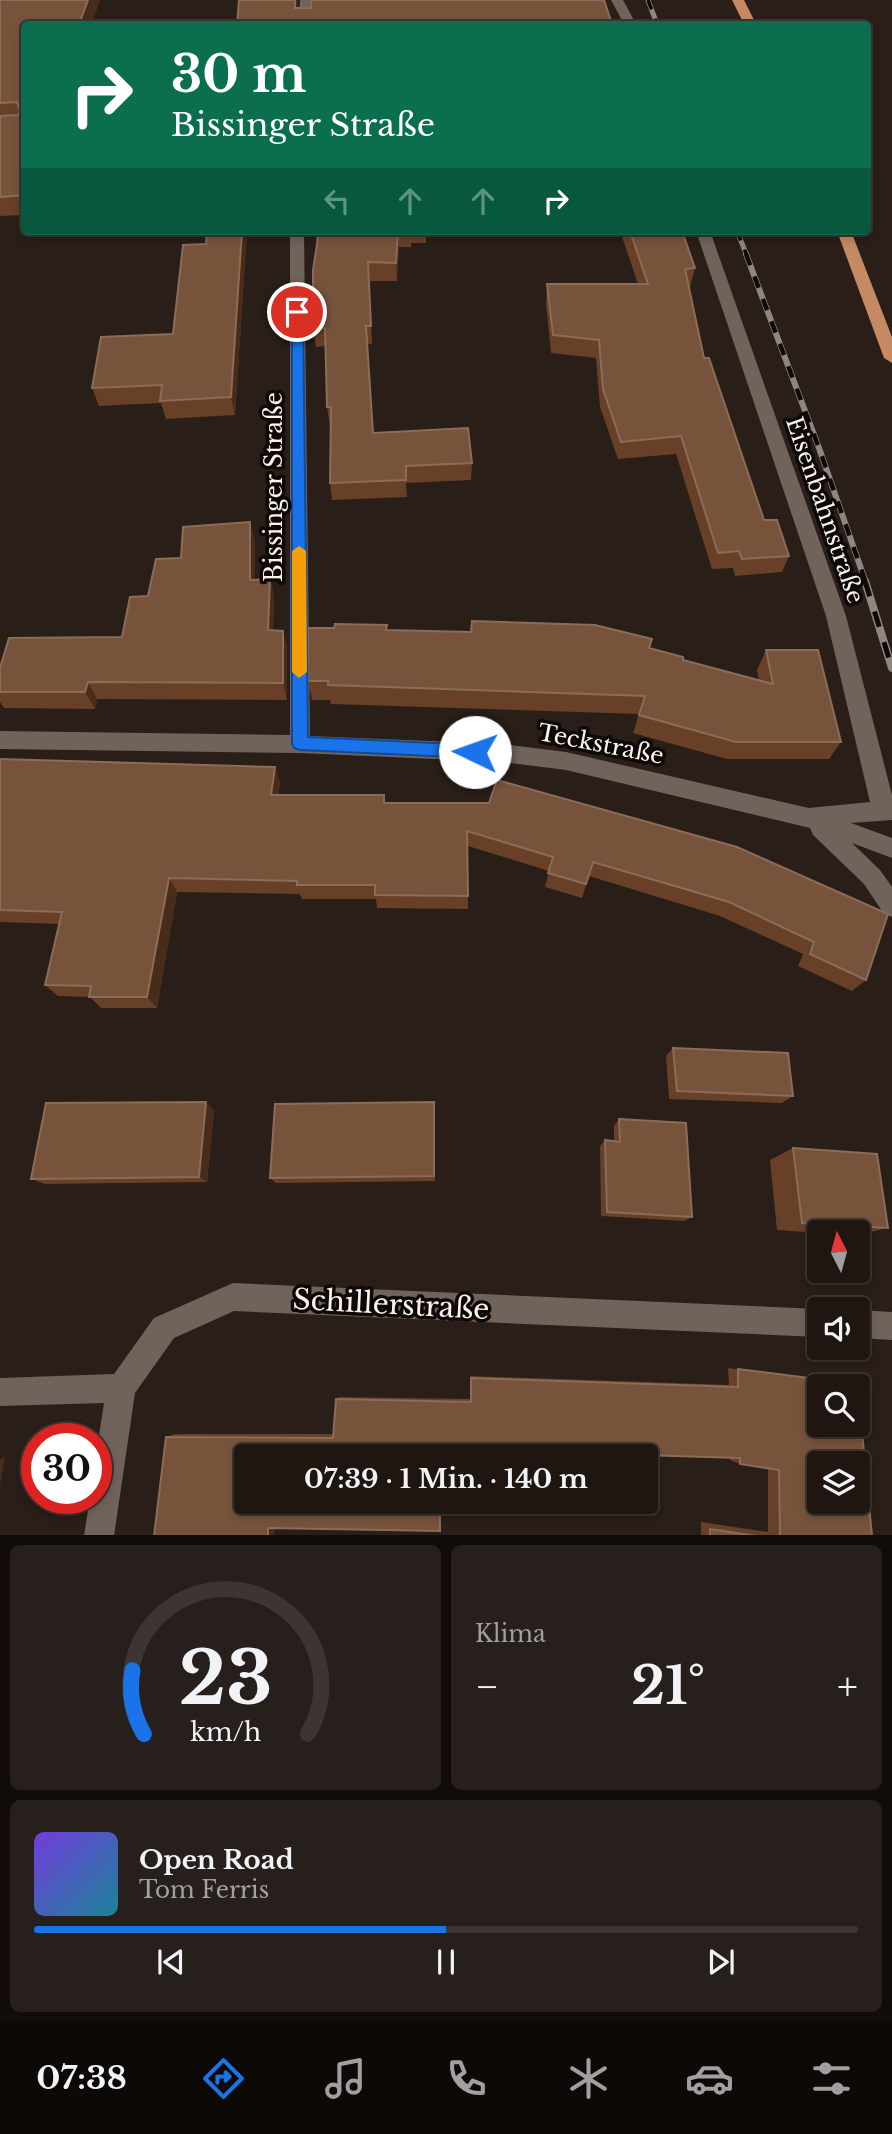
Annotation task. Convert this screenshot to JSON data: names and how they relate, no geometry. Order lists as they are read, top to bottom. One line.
{"streets":{"street":["Bissinger Straße","Eisenbahnstraße","Teckstraße","Schillerstraße"]},"crossings":[["Bissinger Straße","Teckstraße"],["Eisenbahnstraße","Teckstraße"]],"north":"top","page":{"turn":["30 m","Bissinger Straße"],"limit":"30","trip":"07:39 · 1 Min. · 140 m","tile":"Klima","heat":["−","21°","+"],"song":["Open Road","Tom Ferris"],"tabs":"07:38","gauge":["23","km/h"]}}
